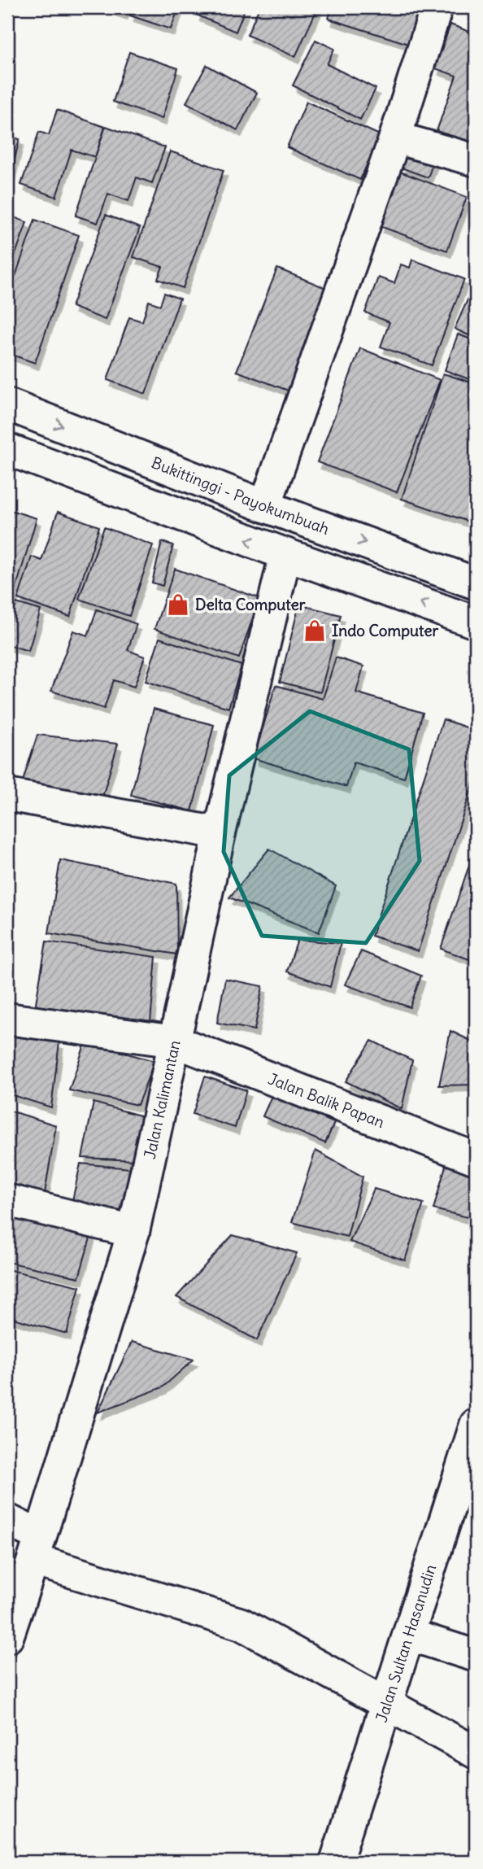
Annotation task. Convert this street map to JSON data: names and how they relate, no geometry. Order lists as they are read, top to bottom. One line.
{"streets":{"main road":["Bukittinggi - Payokumbuah","Jalan Kalimantan","Jalan Balik Papan","Jalan Sultan Hasanudin"]},"crossings":[["Jalan Kalimantan","Jalan Balik Papan"]],"places":{"shop":["Delta Computer","Indo Computer"]}}
